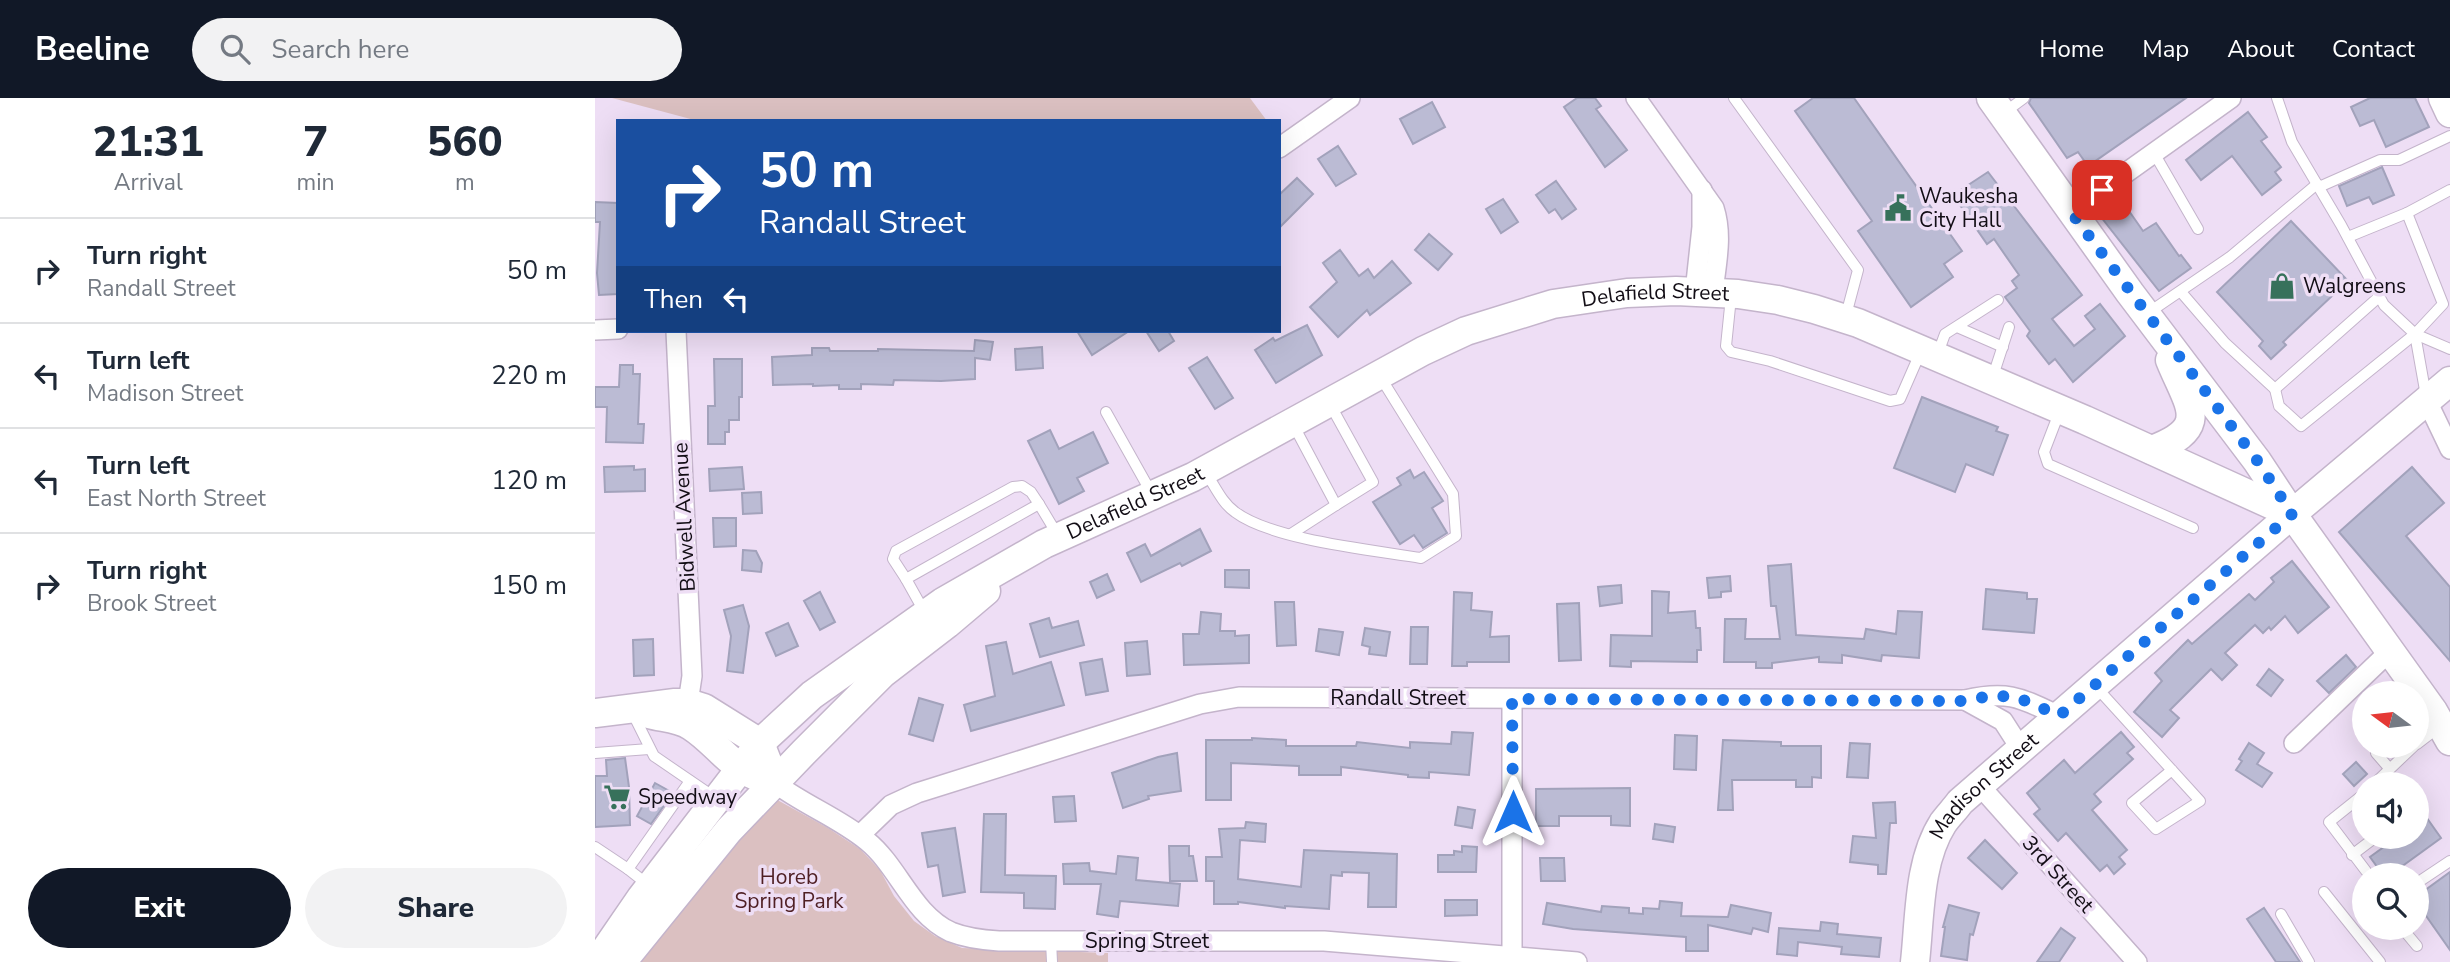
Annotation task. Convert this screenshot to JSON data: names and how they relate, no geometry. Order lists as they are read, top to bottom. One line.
{"streets":{"main road":["Delafield Street","Madison Street"],"street":["Bidwell Avenue","Randall Street","3rd Street","Spring Street"]},"crossings":[["Delafield Street","Madison Street"],["Delafield Street","Spring Street"],["Randall Street","Madison Street"],["Randall Street","Spring Street"],["Madison Street","3rd Street"]],"parks":["Horeb Spring Park"],"places":{"public building":["Waukesha City Hall"],"shop":["Walgreens"],"supermarket":["Speedway"]},"north":"left","page":{"header":"Beeline","search":"Search here","nav":["Home","Map","About","Contact"],"eta":["21:31","Arrival","7","min","560","m"],"turn":["50 m","Randall Street"],"list":[{"name":"Turn right","note":"Randall Street","value":"50 m"},{"name":"Turn left","note":"Madison Street","value":"220 m"},{"name":"Turn left","note":"East North Street","value":"120 m"},{"name":"Turn right","note":"Brook Street","value":"150 m"}],"then":"Then","buttons":["Exit","Share"]}}
